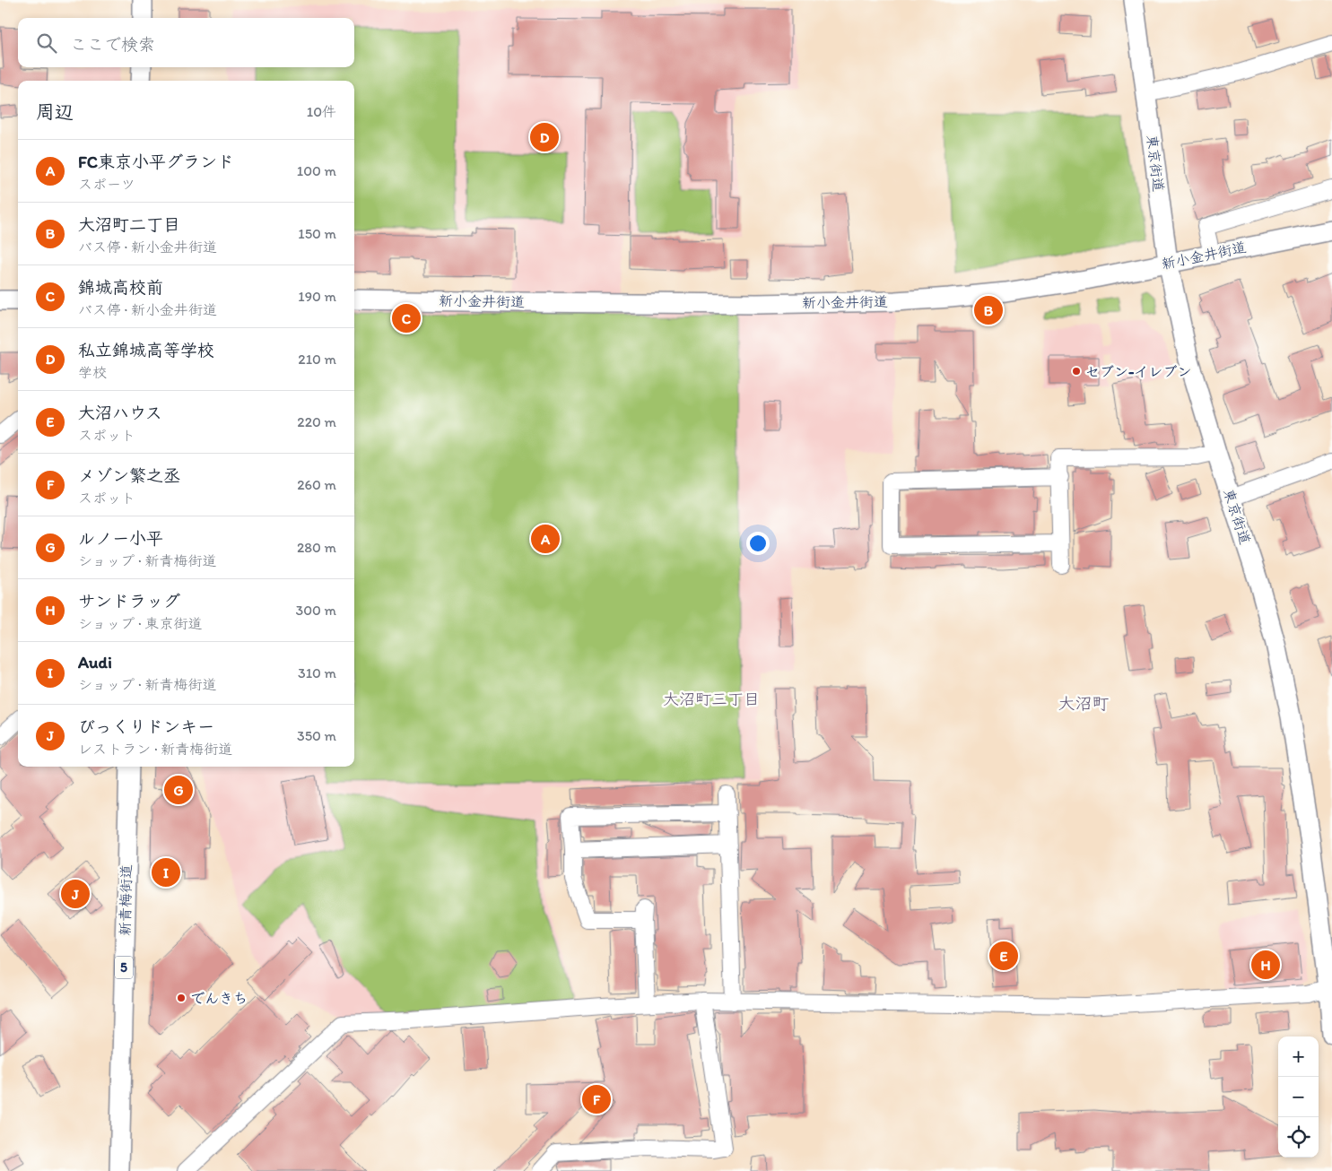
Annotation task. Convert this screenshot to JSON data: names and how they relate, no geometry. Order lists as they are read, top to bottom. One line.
{"streets":{"main road":["東京街道","新小金井街道","新青梅街道","5"]},"crossings":[["東京街道","新小金井街道"]],"districts":["大沼町三丁目","大沼町"],"places":["セブン-イレブン","でんきち"],"page":{"search":"ここで検索","heading":["周辺","10件"],"pins":["D","B","C","A","G","I","J","E","H","F"],"list":[{"mark":"A","name":"FC東京小平グランド","note":"スポーツ","value":"100 m"},{"mark":"B","name":"大沼町二丁目","note":"バス停 · 新小金井街道","value":"150 m"},{"mark":"C","name":"錦城高校前","note":"バス停 · 新小金井街道","value":"190 m"},{"mark":"D","name":"私立錦城高等学校","note":"学校","value":"210 m"},{"mark":"E","name":"大沼ハウス","note":"スポット","value":"220 m"},{"mark":"F","name":"メゾン繁之丞","note":"スポット","value":"260 m"},{"mark":"G","name":"ルノー小平","note":"ショップ · 新青梅街道","value":"280 m"},{"mark":"H","name":"サンドラッグ","note":"ショップ · 東京街道","value":"300 m"},{"mark":"I","name":"Audi","note":"ショップ · 新青梅街道","value":"310 m"},{"mark":"J","name":"びっくりドンキー","note":"レストラン · 新青梅街道","value":"350 m"}],"map_buttons":["+","−"]}}
